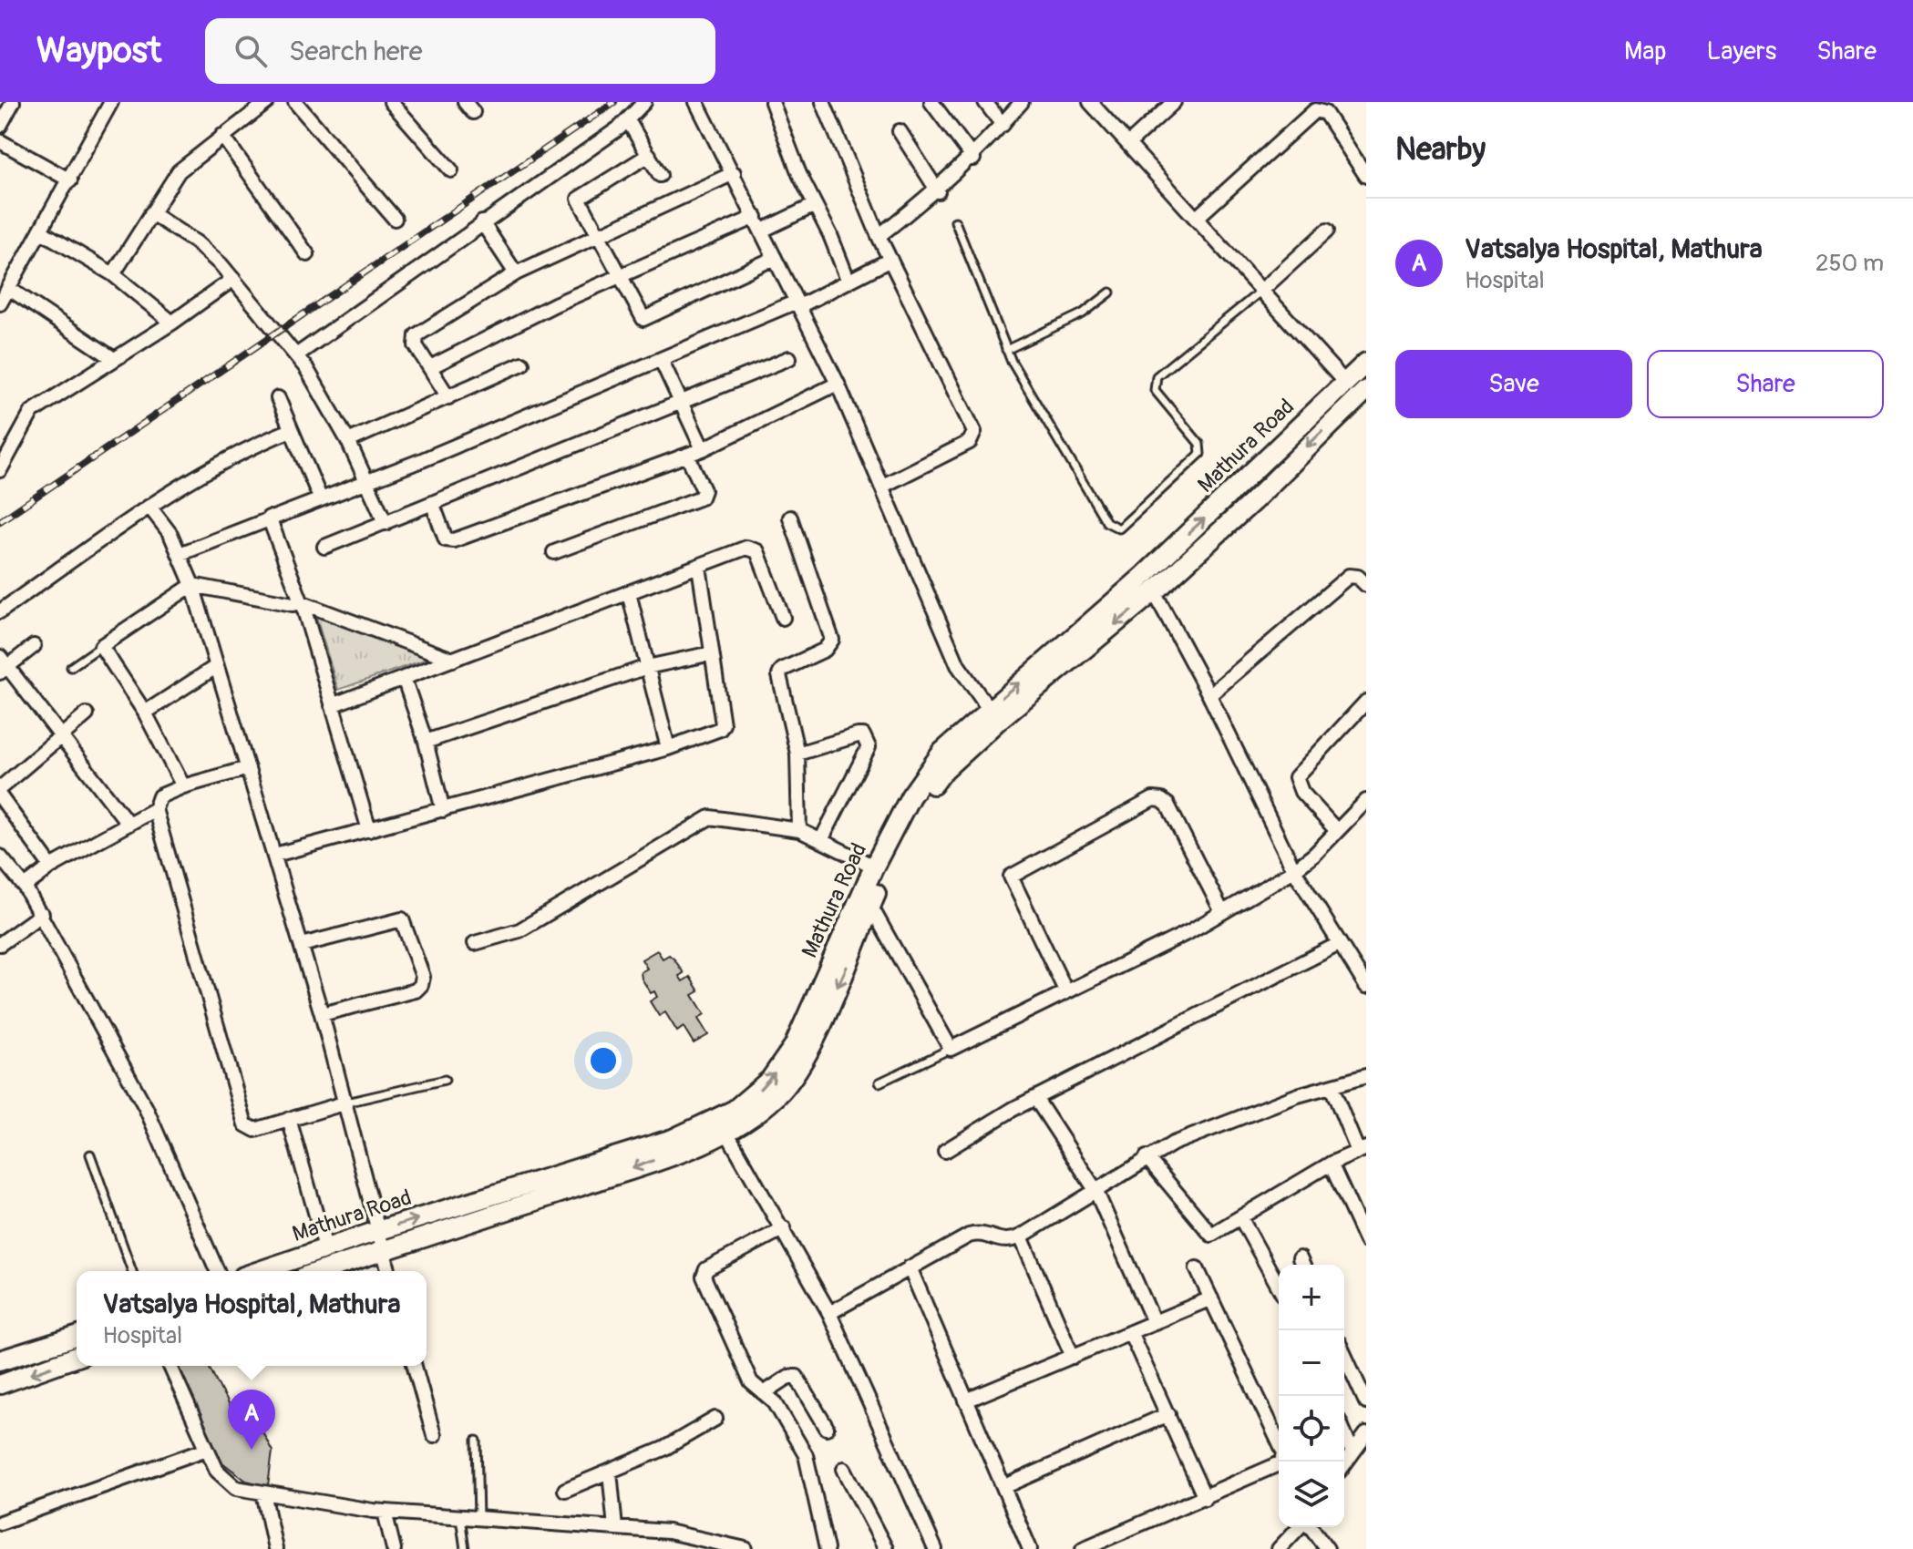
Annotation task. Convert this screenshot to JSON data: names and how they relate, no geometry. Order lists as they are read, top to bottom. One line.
{"streets":{"main road":["Mathura Road"]},"page":{"header":"Waypost","search":"Search here","nav":["Map","Layers","Share"],"heading":"Nearby","list":[{"mark":"A","name":"Vatsalya Hospital, Mathura","note":"Hospital","value":"250 m"}],"buttons":["Save","Share"],"map_buttons":["+","−"],"popup":["Vatsalya Hospital, Mathura","Hospital"],"pins":"A"}}
